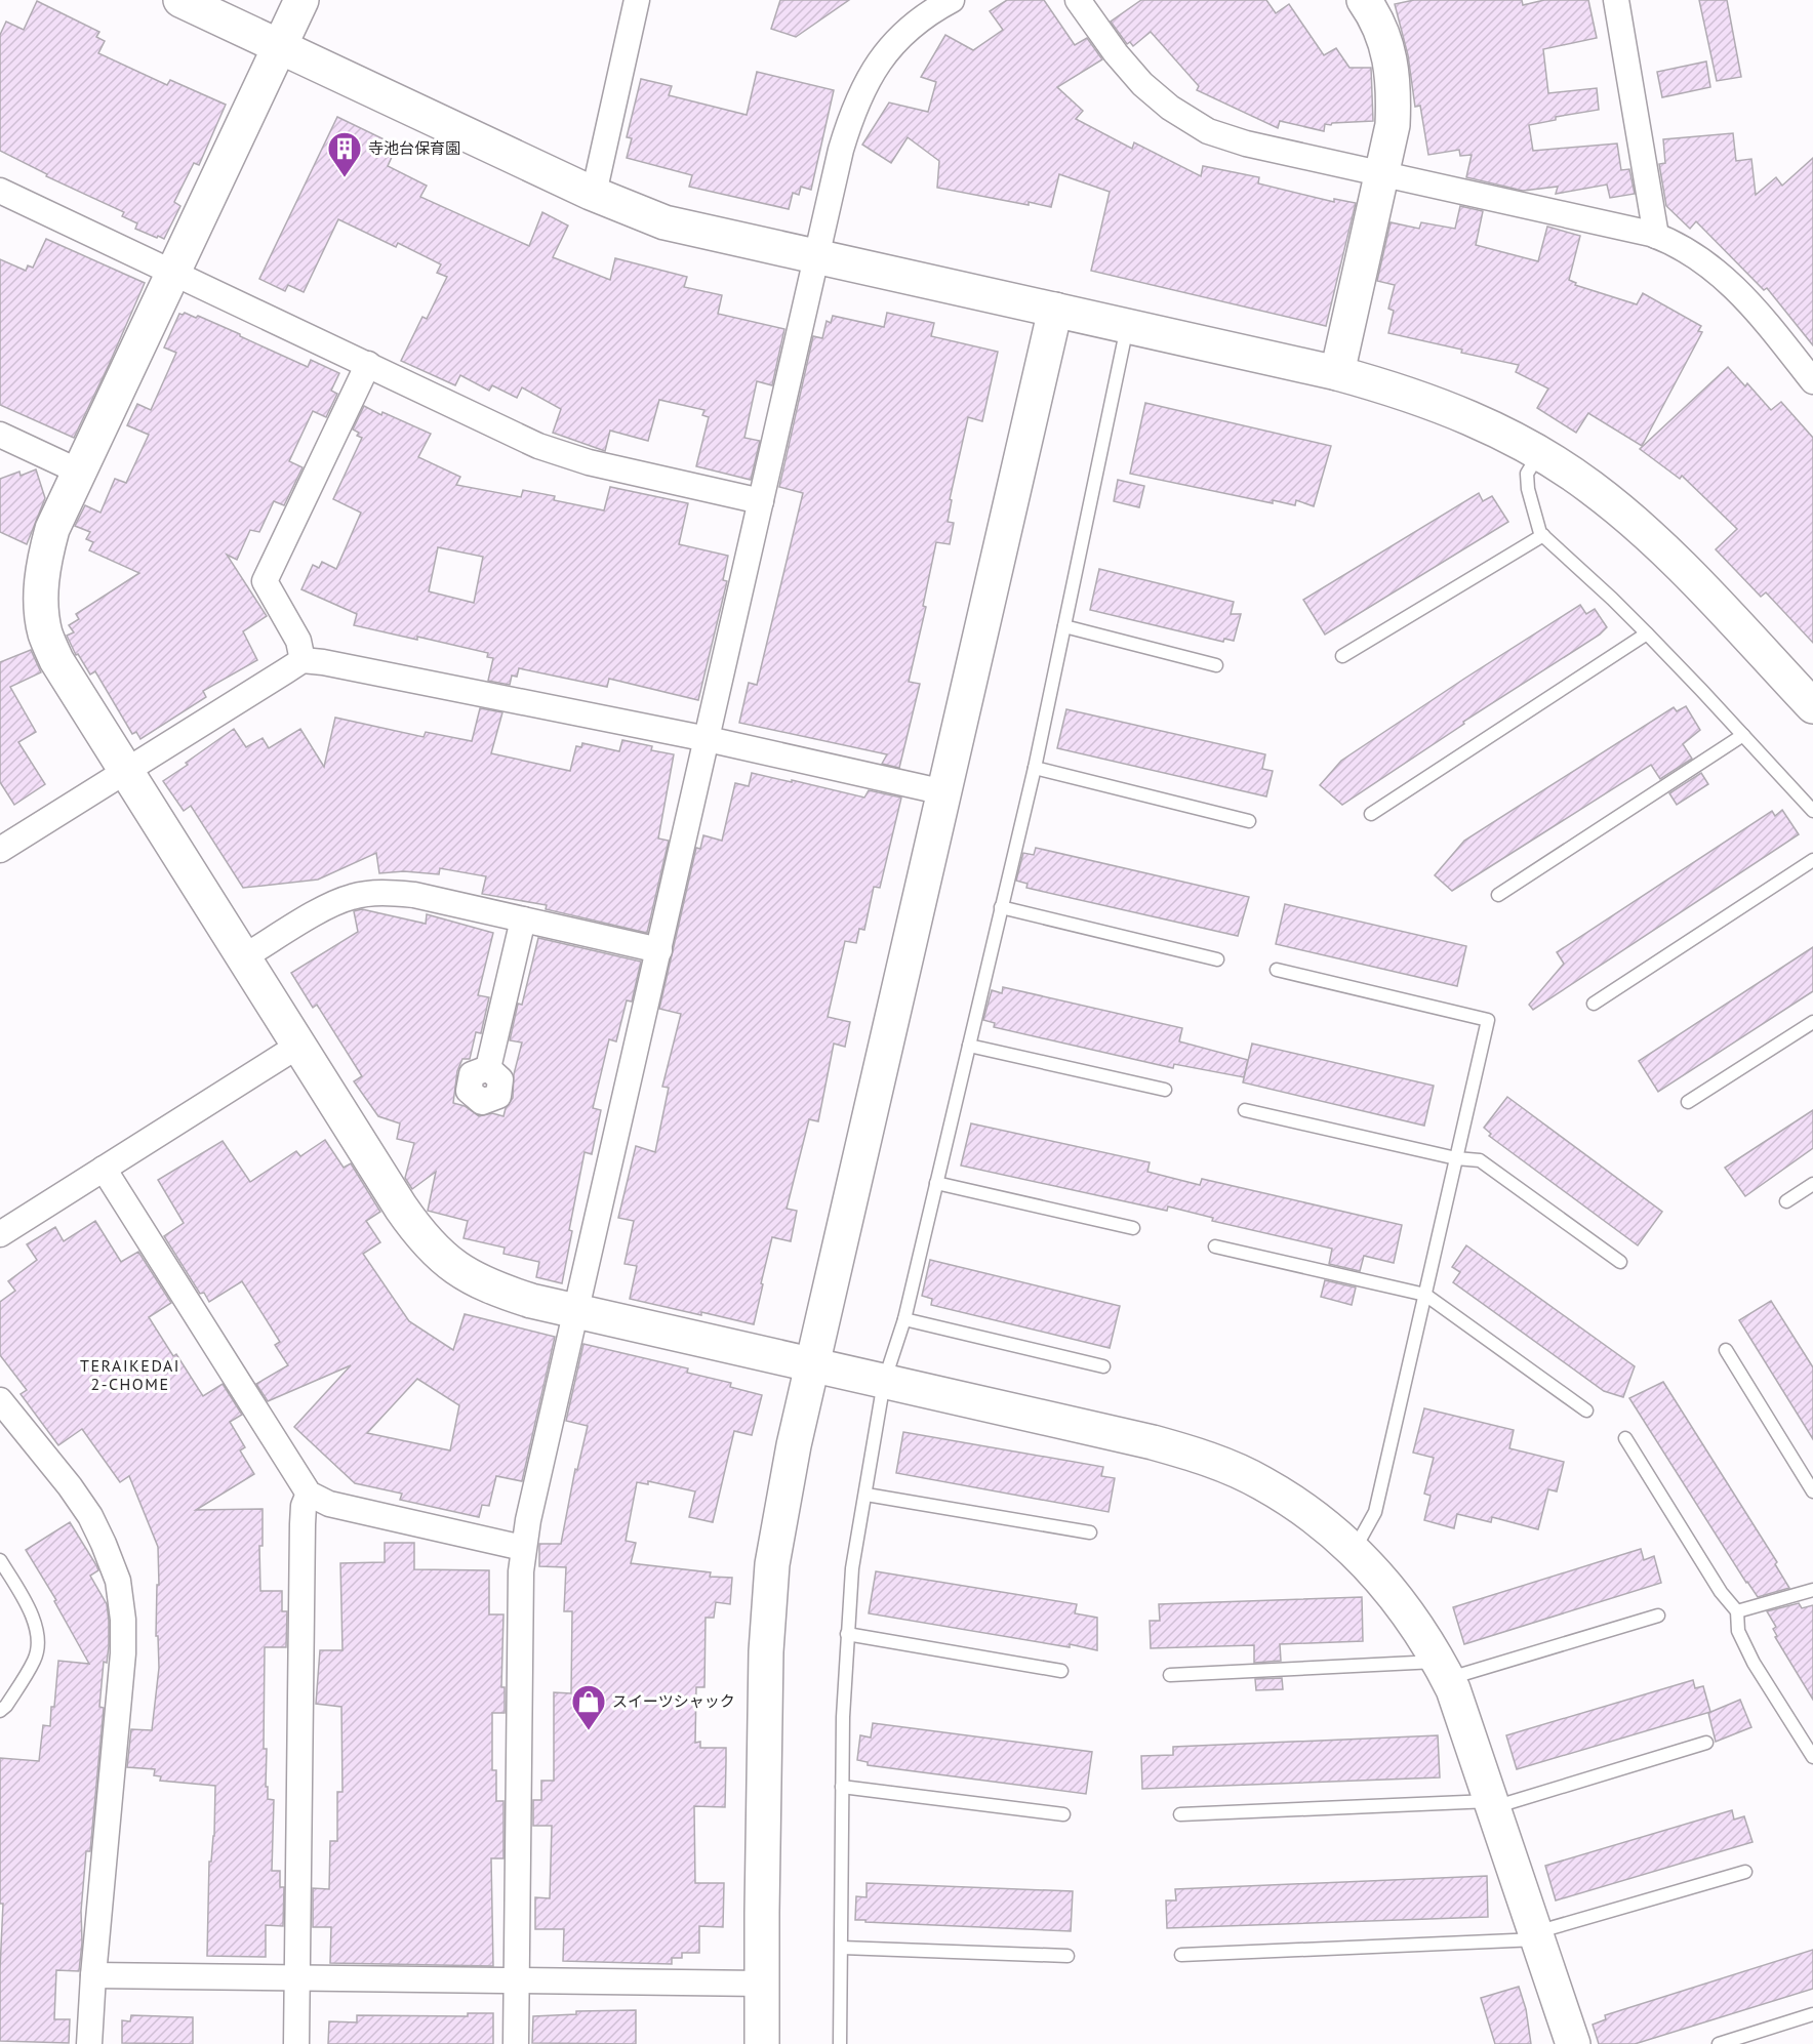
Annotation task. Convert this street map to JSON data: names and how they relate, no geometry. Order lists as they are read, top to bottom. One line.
{"districts":["TERAIKEDAI 2-CHOME"],"places":{"building":["寺池台保育園"],"shop":["スイーツシャック"]}}
